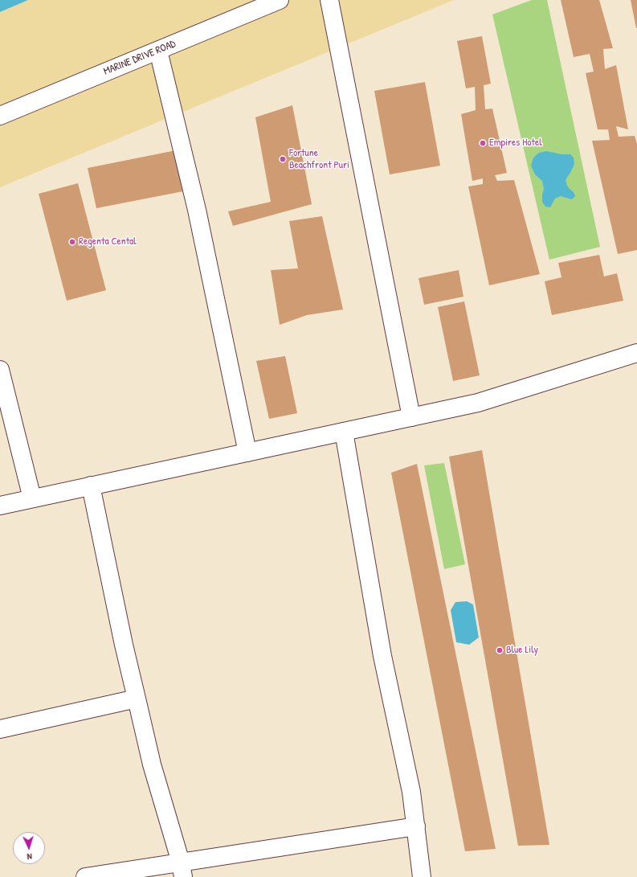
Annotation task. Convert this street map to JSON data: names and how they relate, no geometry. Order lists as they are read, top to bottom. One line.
{"streets":{"main road":["MARINE DRIVE ROAD"]},"places":["Empires Hotel","Fortune Beachfront Puri","Regenta Cental","Blue Lily"],"north":"bottom"}
